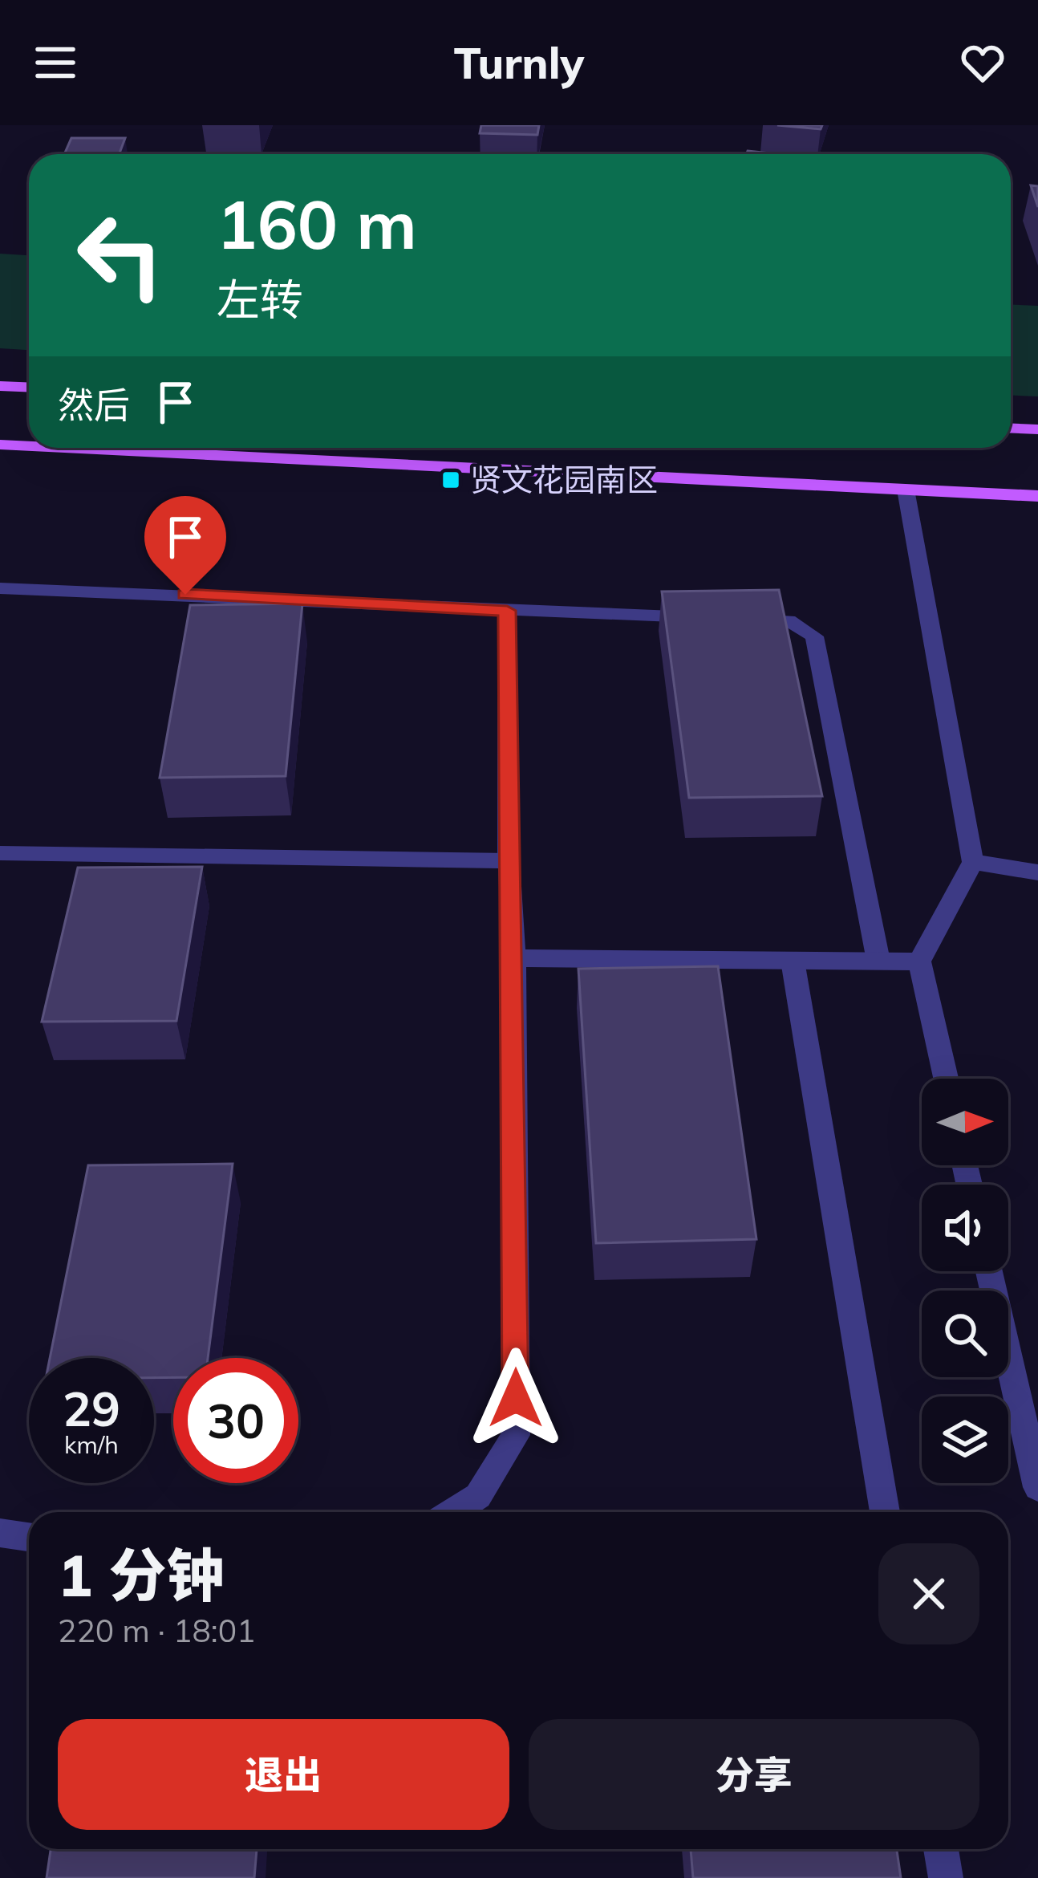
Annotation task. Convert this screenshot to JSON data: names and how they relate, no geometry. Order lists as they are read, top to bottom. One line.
{"places":{"transit":["贤文花园南区"]},"north":"right","page":{"header":"Turnly","turn":["160 m","左转"],"then":"然后","speed":"29 km/h","limit":"30","heading":["1 分钟","220 m · 18:01"],"buttons":["退出","分享"]}}
